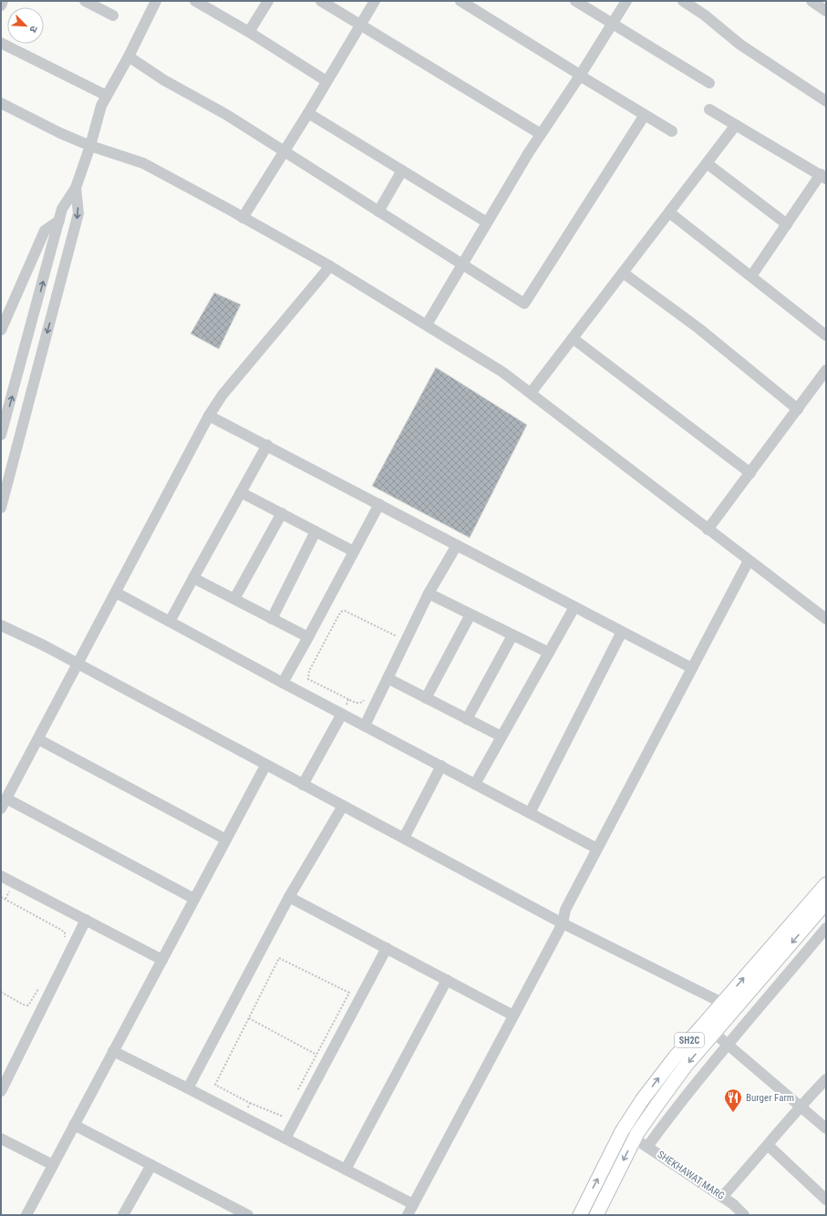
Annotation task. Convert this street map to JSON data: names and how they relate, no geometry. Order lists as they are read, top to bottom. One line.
{"streets":{"main road":["SH2C"],"street":["SHEKHAWAT MARG"]},"crossings":[["SH2C","SHEKHAWAT MARG"]],"places":{"restaurant":["Burger Farm"]},"north":"bottom right"}
